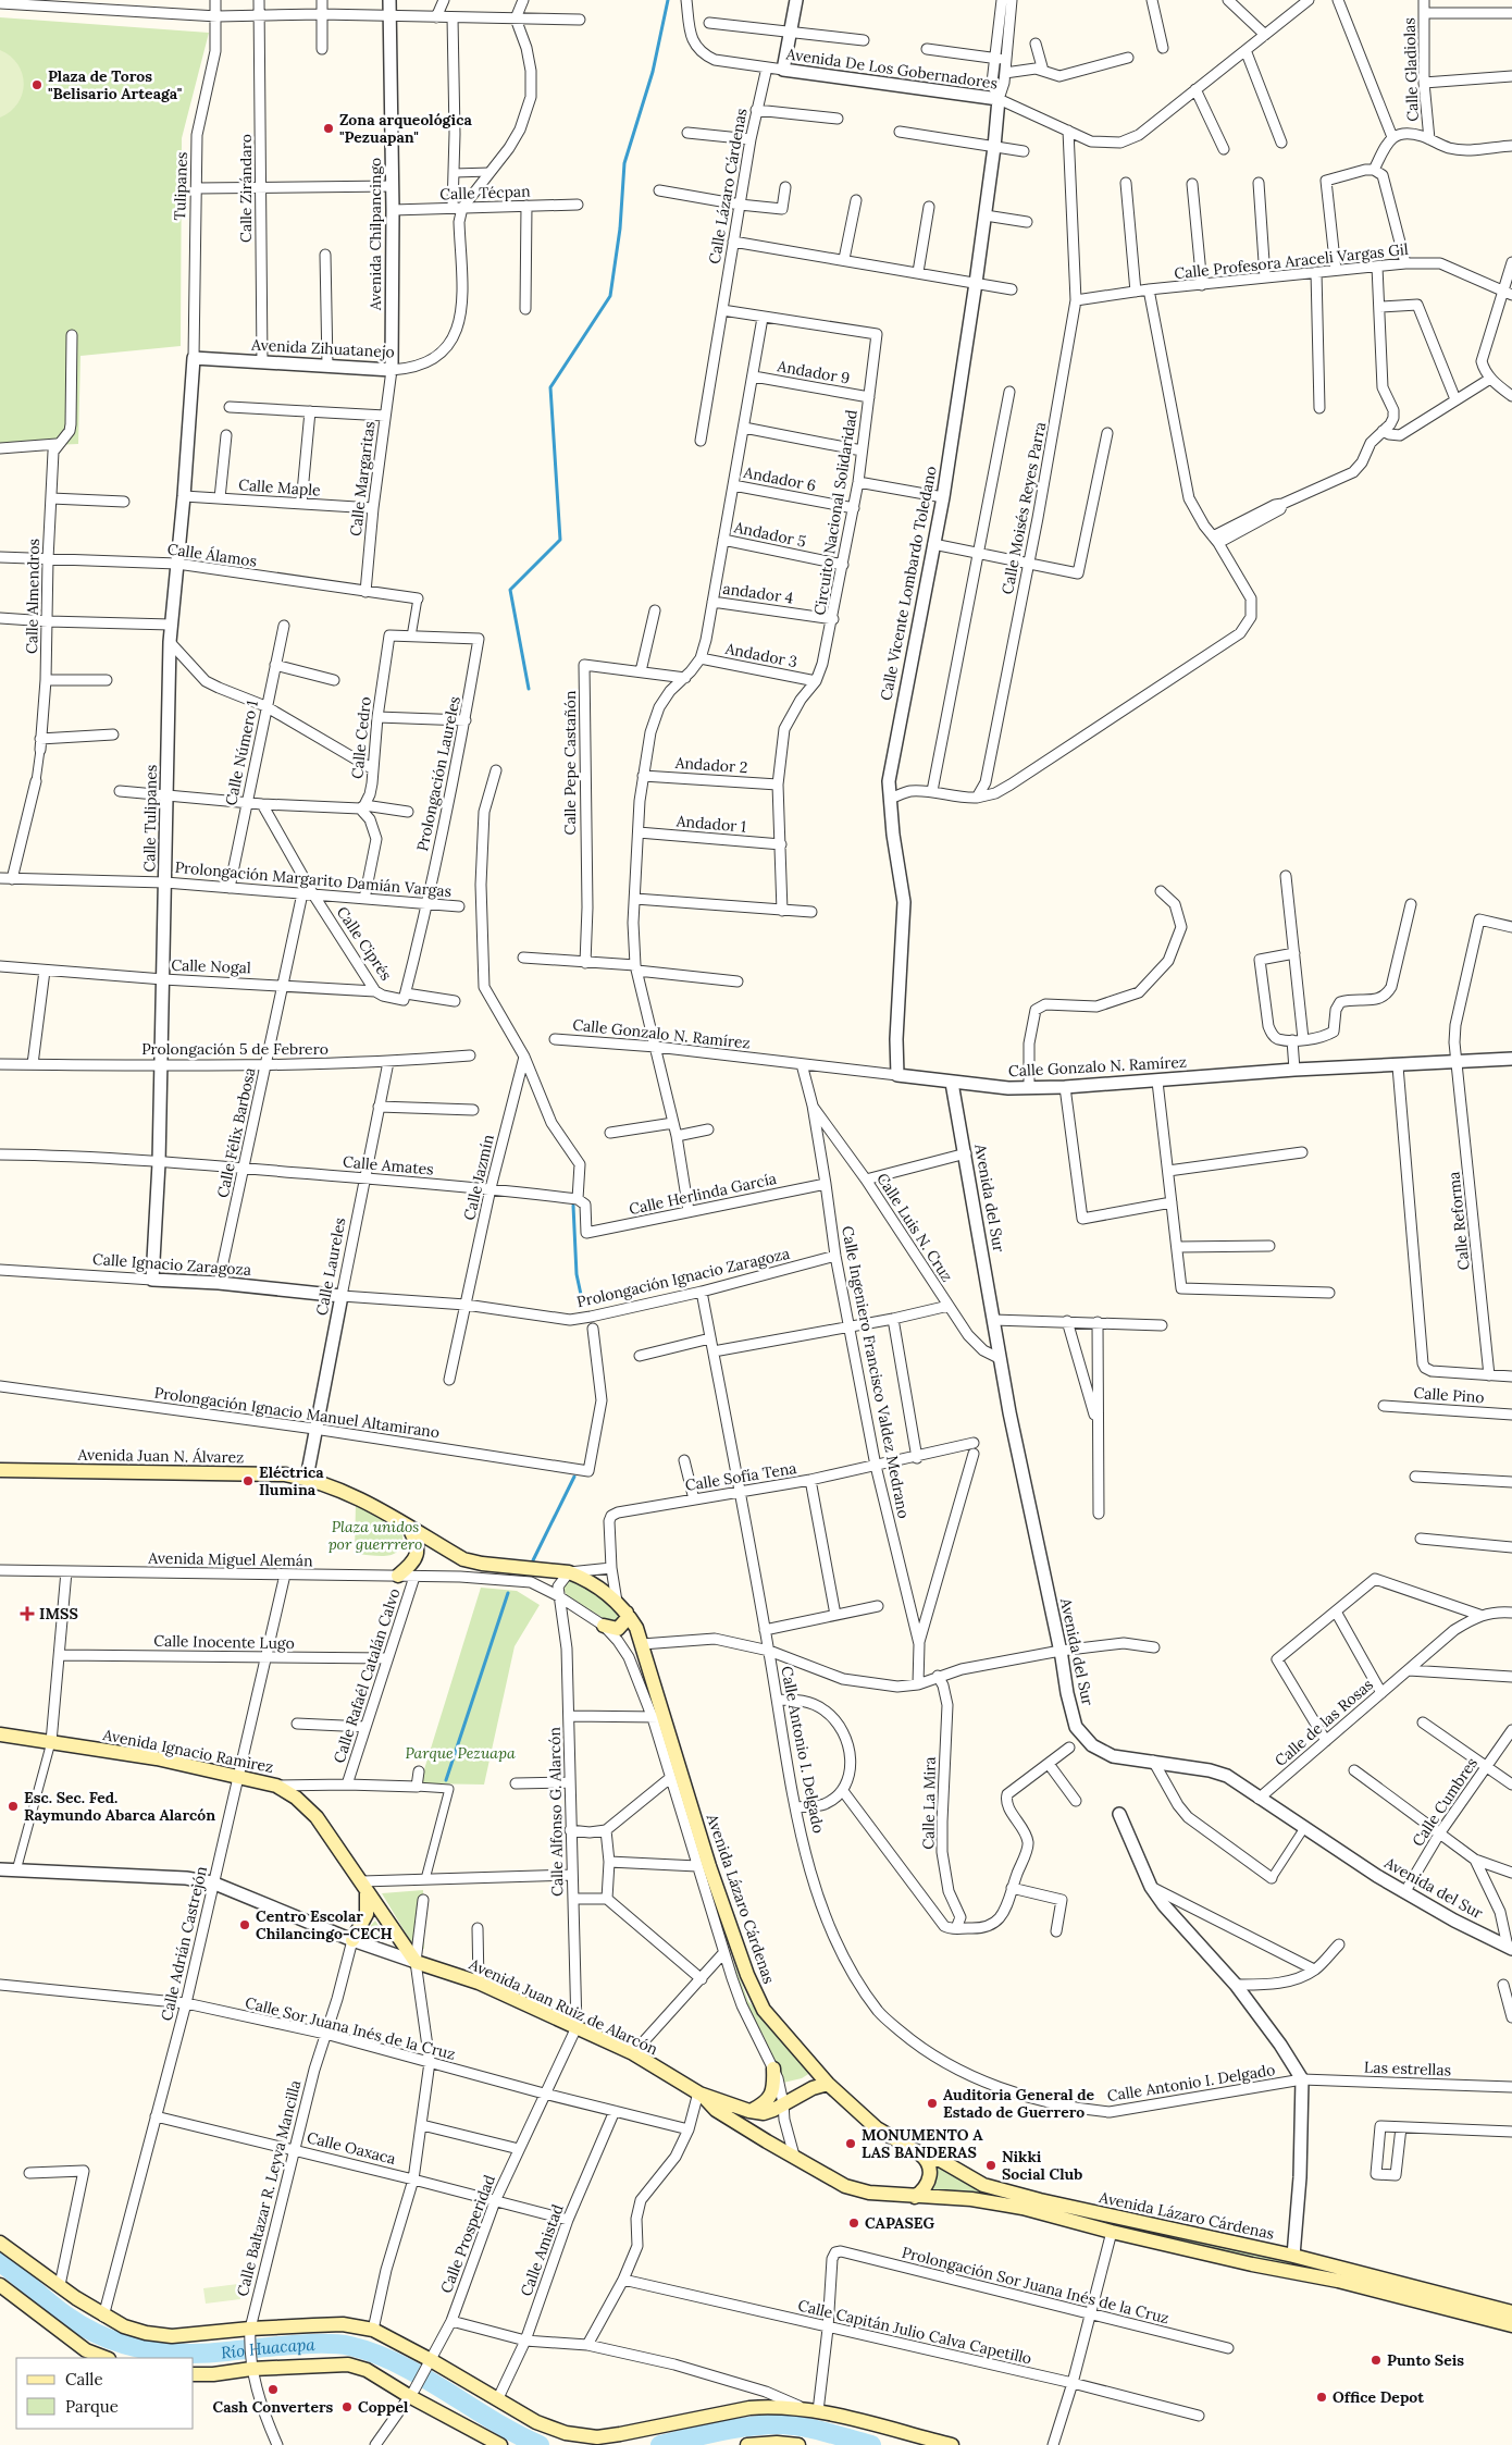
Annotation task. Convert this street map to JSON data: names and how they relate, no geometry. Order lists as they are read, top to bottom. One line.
{"streets":{"main road":["Avenida Juan N. Álvarez","Avenida Ignacio Ramirez","Avenida Lázaro Cárdenas","Avenida Juan Ruiz de Alarcón"],"street":["Avenida De Los Gobernadores","Calle Gladiolas","Tulipanes","Calle Lázaro Cárdenas","Calle Zirándaro","Calle Técpan","Avenida Chilpancingo","Calle Profesora Araceli Vargas Gil","Avenida Zihuatanejo","Andador 9","Calle Margaritas","Andador 6","Calle Maple","Calle Moisés Reyes Parra","Circuito Nacional Solidaridad","Andador 5","Calle Álamos","Calle Vicente Lombardo Toledano","andador 4","Calle Almendros","Andador 3","Calle Cedro","Calle Número 1","Calle Pepe Castañón","Andador 2","Prolongación Laureles","Calle Tulipanes","Andador 1","Prolongación Margarito Damián Vargas","Calle Ciprés","Calle Nogal","Calle Gonzalo N. Ramírez","Prolongación 5 de Febrero","Calle Félix Barbosa","Calle Amates","Calle Jazmín","Calle Herlinda García","Avenida del Sur","Calle Reforma","Calle Luis N. Cruz","Calle Ignacio Zaragoza","Calle Laureles","Prolongación Ignacio Zaragoza","Calle Ingeniero Francisco Valdez Medrano","Calle Pino","Prolongación Ignacio Manuel Altamirano","Calle Sofía Tena","Avenida Miguel Alemán","Calle Inocente Lugo","Calle Rafaél Catalán Calvo","Calle de las Rosas","Calle Antonio I. Delgado","Calle Cumbres","Calle La Mira","Calle Alfonso G. Alarcón","Calle Adrián Castrejón","Calle Sor Juana Inés de la Cruz","Las estrellas","Calle Oaxaca","Calle Baltazar R. Leyva Mancilla","Calle Prosperidad","Calle Amistad","Prolongación Sor Juana Inés de la Cruz","Calle Capitán Julio Calva Capetillo"]},"crossings":[["Avenida De Los Gobernadores","Calle Lázaro Cárdenas"],["Avenida De Los Gobernadores","Calle Moisés Reyes Parra"],["Avenida De Los Gobernadores","Calle Vicente Lombardo Toledano"],["Tulipanes","Avenida Zihuatanejo"],["Tulipanes","Calle Tulipanes"],["Calle Lázaro Cárdenas","Circuito Nacional Solidaridad"],["Calle Zirándaro","Avenida Zihuatanejo"],["Calle Técpan","Avenida Chilpancingo"],["Calle Técpan","Avenida Zihuatanejo"],["Avenida Chilpancingo","Avenida Zihuatanejo"],["Avenida Chilpancingo","Calle Margaritas"],["Calle Profesora Araceli Vargas Gil","Calle Moisés Reyes Parra"],["Avenida Zihuatanejo","Calle Margaritas"],["Avenida Zihuatanejo","Calle Tulipanes"],["Andador 9","Circuito Nacional Solidaridad"],["Calle Margaritas","Calle Maple"],["Calle Margaritas","Calle Álamos"],["Andador 6","Circuito Nacional Solidaridad"],["Calle Maple","Calle Tulipanes"],["Circuito Nacional Solidaridad","Andador 5"],["Circuito Nacional Solidaridad","andador 4"],["Circuito Nacional Solidaridad","Andador 3"],["Circuito Nacional Solidaridad","Andador 2"],["Circuito Nacional Solidaridad","Andador 1"],["Calle Álamos","Calle Almendros"],["Calle Álamos","Calle Tulipanes"],["Calle Vicente Lombardo Toledano","Calle Gonzalo N. Ramírez"],["Calle Cedro","Prolongación Laureles"],["Calle Número 1","Prolongación Margarito Damián Vargas"],["Prolongación Laureles","Prolongación Margarito Damián Vargas"],["Prolongación Laureles","Calle Ciprés"],["Calle Tulipanes","Prolongación Margarito Damián Vargas"],["Calle Tulipanes","Calle Nogal"],["Calle Tulipanes","Prolongación 5 de Febrero"],["Calle Tulipanes","Calle Amates"],["Calle Tulipanes","Calle Ignacio Zaragoza"],["Prolongación Margarito Damián Vargas","Calle Ciprés"],["Prolongación Margarito Damián Vargas","Calle Félix Barbosa"],["Calle Ciprés","Calle Nogal"],["Calle Nogal","Calle Félix Barbosa"],["Calle Gonzalo N. Ramírez","Avenida del Sur"],["Calle Gonzalo N. Ramírez","Calle Reforma"],["Calle Gonzalo N. Ramírez","Calle Ingeniero Francisco Valdez Medrano"],["Prolongación 5 de Febrero","Calle Félix Barbosa"],["Prolongación 5 de Febrero","Calle Laureles"],["Calle Félix Barbosa","Calle Amates"],["Calle Félix Barbosa","Calle Ignacio Zaragoza"],["Calle Amates","Calle Jazmín"],["Calle Amates","Calle Herlinda García"],["Calle Amates","Calle Laureles"],["Calle Jazmín","Prolongación Ignacio Zaragoza"],["Calle Herlinda García","Calle Ingeniero Francisco Valdez Medrano"],["Avenida del Sur","Calle Luis N. Cruz"],["Avenida del Sur","Calle de las Rosas"],["Avenida del Sur","Calle Cumbres"],["Calle Luis N. Cruz","Calle Ingeniero Francisco Valdez Medrano"],["Calle Ignacio Zaragoza","Calle Laureles"],["Calle Ignacio Zaragoza","Prolongación Ignacio Zaragoza"],["Calle Laureles","Prolongación Ignacio Zaragoza"],["Calle Laureles","Prolongación Ignacio Manuel Altamirano"],["Calle Laureles","Avenida Juan N. Álvarez"],["Prolongación Ignacio Zaragoza","Calle Ingeniero Francisco Valdez Medrano"],["Prolongación Ignacio Zaragoza","Calle Antonio I. Delgado"],["Calle Ingeniero Francisco Valdez Medrano","Calle Sofía Tena"],["Avenida Juan N. Álvarez","Avenida Lázaro Cárdenas"],["Calle Sofía Tena","Calle Antonio I. Delgado"],["Avenida Miguel Alemán","Calle Rafaél Catalán Calvo"],["Avenida Miguel Alemán","Avenida Lázaro Cárdenas"],["Avenida Miguel Alemán","Calle Adrián Castrejón"],["Calle Inocente Lugo","Calle Rafaél Catalán Calvo"],["Calle Inocente Lugo","Calle Adrián Castrejón"],["Calle Antonio I. Delgado","Las estrellas"],["Avenida Ignacio Ramirez","Calle Adrián Castrejón"],["Avenida Ignacio Ramirez","Avenida Juan Ruiz de Alarcón"],["Calle Alfonso G. Alarcón","Avenida Lázaro Cárdenas"],["Calle Alfonso G. Alarcón","Avenida Juan Ruiz de Alarcón"],["Calle Alfonso G. Alarcón","Calle Prosperidad"],["Avenida Lázaro Cárdenas","Avenida Juan Ruiz de Alarcón"],["Calle Adrián Castrejón","Avenida Juan Ruiz de Alarcón"],["Calle Adrián Castrejón","Calle Sor Juana Inés de la Cruz"],["Calle Adrián Castrejón","Calle Oaxaca"],["Avenida Juan Ruiz de Alarcón","Calle Baltazar R. Leyva Mancilla"],["Avenida Juan Ruiz de Alarcón","Calle Prosperidad"],["Calle Sor Juana Inés de la Cruz","Calle Baltazar R. Leyva Mancilla"],["Calle Sor Juana Inés de la Cruz","Calle Prosperidad"],["Calle Sor Juana Inés de la Cruz","Calle Amistad"],["Calle Oaxaca","Calle Baltazar R. Leyva Mancilla"],["Calle Oaxaca","Calle Prosperidad"],["Calle Oaxaca","Calle Amistad"],["Prolongación Sor Juana Inés de la Cruz","Calle Capitán Julio Calva Capetillo"]],"water":["Río Huacapa"],"parks":["Plaza unidos por guerrrero","Parque Pezuapa"],"places":{"other":["Plaza de Toros \"Belisario Arteaga\"","Zona arqueológica \"Pezuapan\"","Eléctrica Ilumina","Esc. Sec. Fed. Raymundo Abarca Alarcón","Centro Escolar Chilancingo-CECH","Auditoria General de Estado de Guerrero","MONUMENTO A LAS BANDERAS","Nikki Social Club","CAPASEG","Punto Seis","Cash Converters","Office Depot","Coppel"],"health":["IMSS"]},"legend":["Calle","Parque"]}
